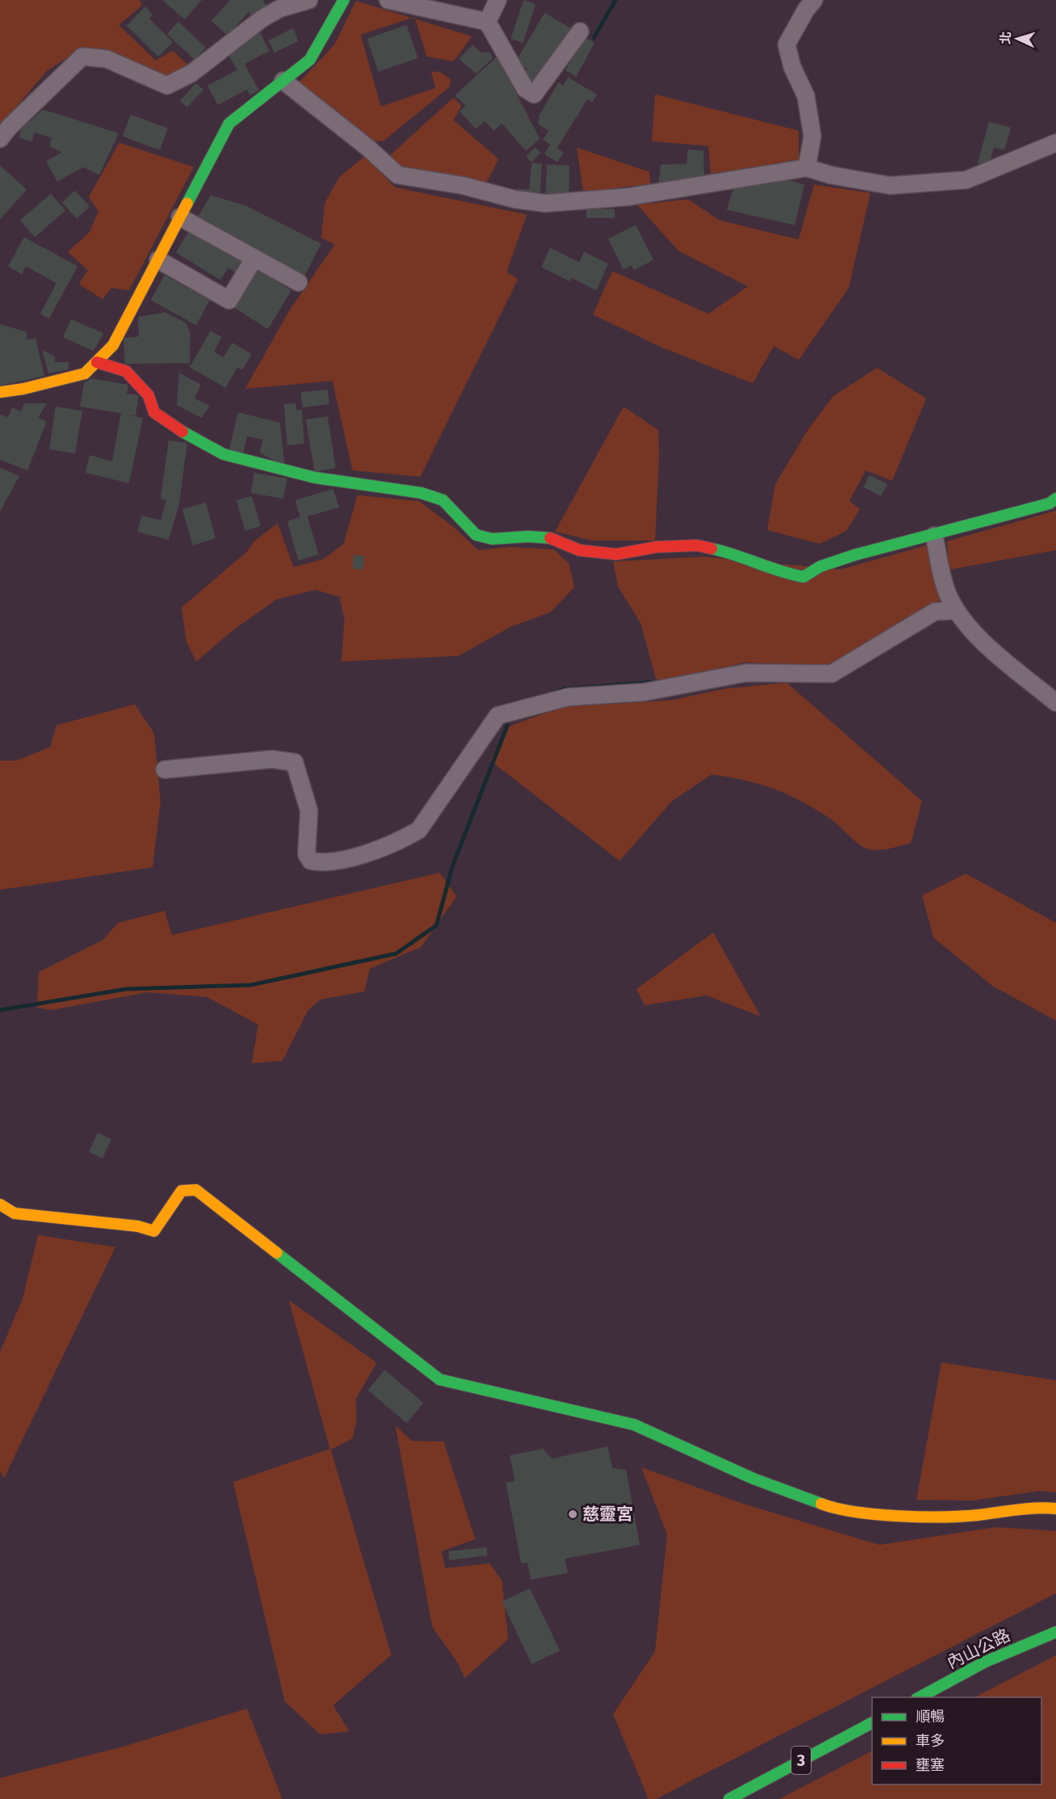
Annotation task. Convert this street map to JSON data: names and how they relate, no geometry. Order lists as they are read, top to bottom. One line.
{"streets":{"street":["內山公路","3"]},"places":["慈靈宮"],"legend":["順暢","車多","壅塞"],"north":"left"}
